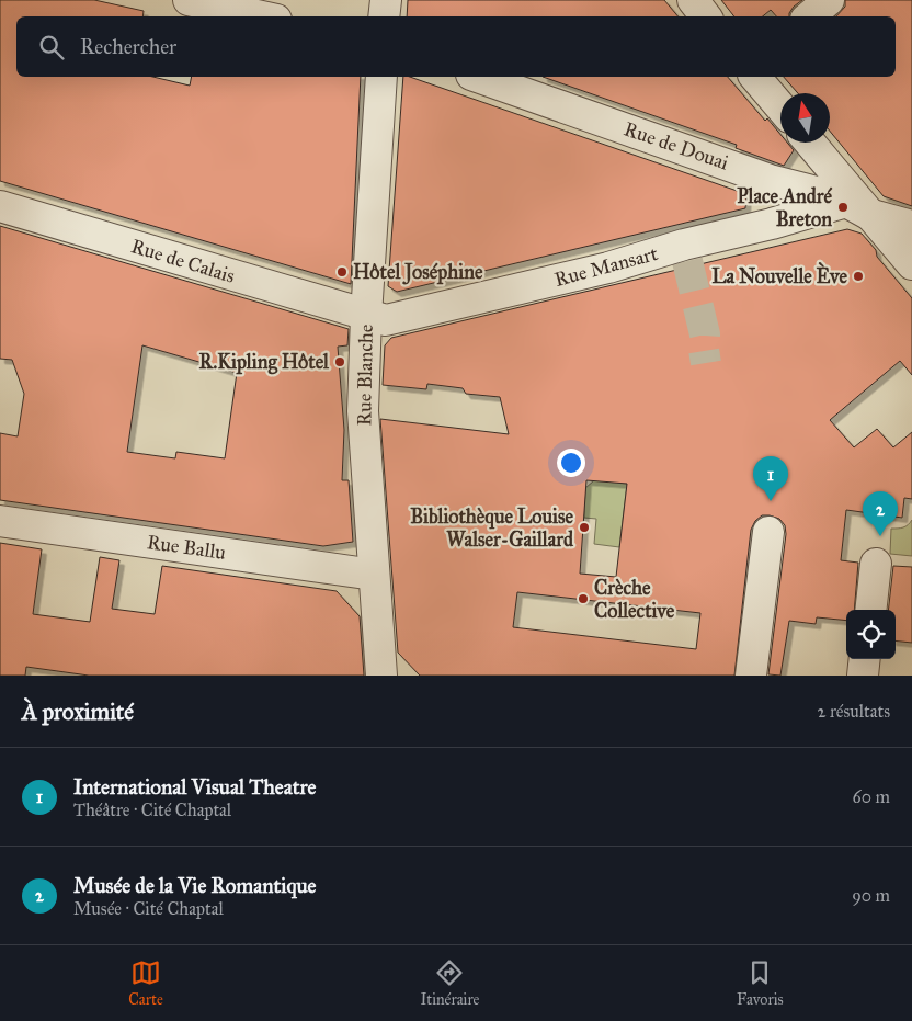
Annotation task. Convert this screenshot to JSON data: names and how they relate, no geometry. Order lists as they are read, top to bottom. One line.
{"streets":{"street":["Rue de Douai","Rue de Calais","Rue Mansart","Rue Blanche","Rue Ballu"]},"crossings":[["Rue de Douai","Rue Mansart"],["Rue de Calais","Rue Mansart"],["Rue de Calais","Rue Blanche"],["Rue Mansart","Rue Blanche"],["Rue Blanche","Rue Ballu"]],"places":["Place André Breton","Hôtel Joséphine","La Nouvelle Ève","R.Kipling Hôtel","Bibliothèque Louise Walser-Gaillard","Crèche Collective"],"north":"top","page":{"search":"Rechercher","pins":["1","2"],"heading":["À proximité","2 résultats"],"list":[{"mark":"1","name":"International Visual Theatre","note":"Théâtre · Cité Chaptal","value":"60 m"},{"mark":"2","name":"Musée de la Vie Romantique","note":"Musée · Cité Chaptal","value":"90 m"}],"nav":["Carte","Itinéraire","Favoris"]}}
